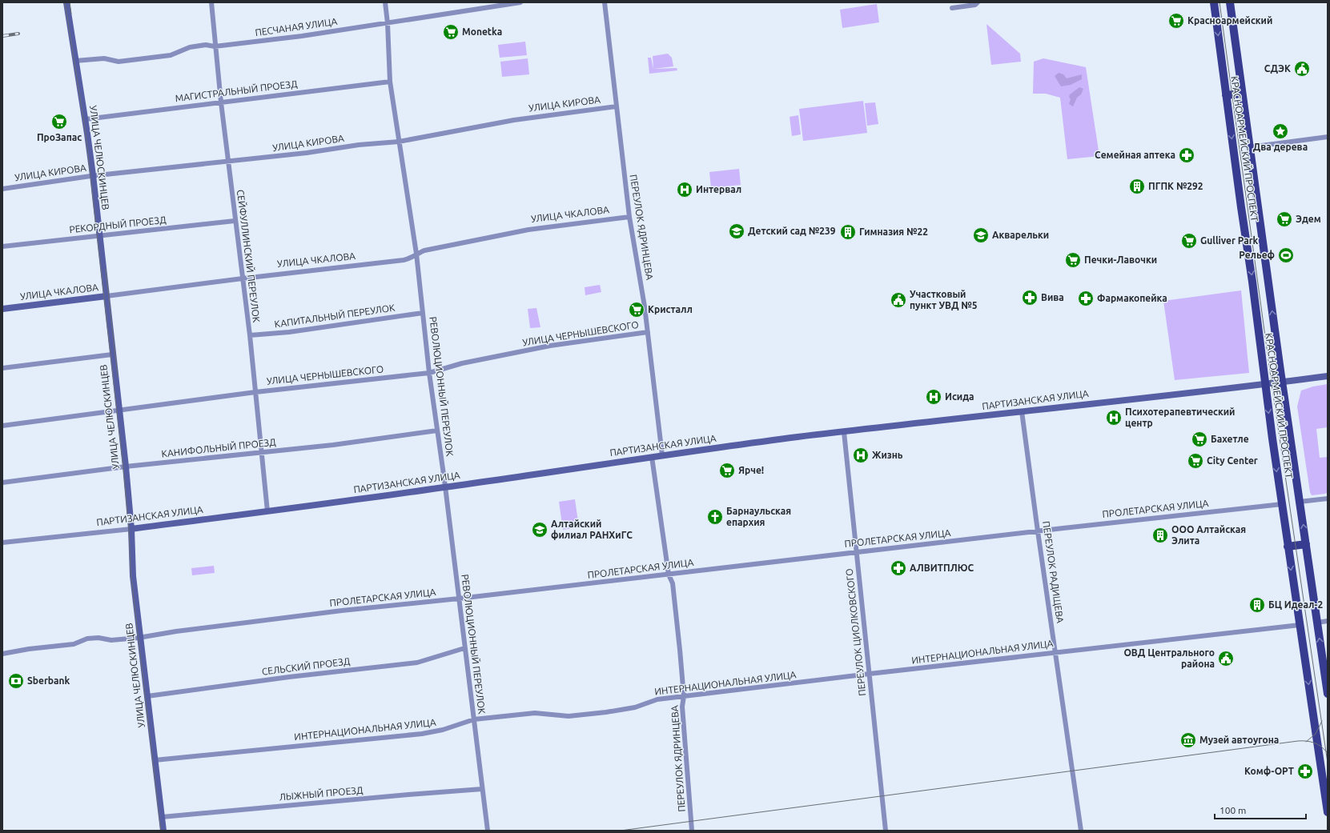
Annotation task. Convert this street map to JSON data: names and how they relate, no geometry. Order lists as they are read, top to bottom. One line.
{"streets":{"main road":["КРАСНОАРМЕЙСКИЙ ПРОСПЕКТ","УЛИЦА ЧЕЛЮСКИНЦЕВ","УЛИЦА ЧКАЛОВА","ПАРТИЗАНСКАЯ УЛИЦА"],"street":["ПЕСЧАНАЯ УЛИЦА","МАГИСТРАЛЬНЫЙ ПРОЕЗД","УЛИЦА КИРОВА","РЕКОРДНЫЙ ПРОЕЗД","ПЕРЕУЛОК ЯДРИНЦЕВА","СЕЙФУЛЛИНСКИЙ ПЕРЕУЛОК","КАПИТАЛЬНЫЙ ПЕРЕУЛОК","УЛИЦА ЧЕРНЫШЕВСКОГО","РЕВОЛЮЦИОННЫЙ ПЕРЕУЛОК","КАНИФОЛЬНЫЙ ПРОЕЗД","ПРОЛЕТАРСКАЯ УЛИЦА","ПЕРЕУЛОК РАДИЩЕВА","ПЕРЕУЛОК ЦИОЛКОВСКОГО","ИНТЕРНАЦИОНАЛЬНАЯ УЛИЦА","СЕЛЬСКИЙ ПРОЕЗД","ЛЫЖНЫЙ ПРОЕЗД"]},"crossings":[["ПЕСЧАНАЯ УЛИЦА","УЛИЦА ЧЕЛЮСКИНЦЕВ"],["ПЕСЧАНАЯ УЛИЦА","СЕЙФУЛЛИНСКИЙ ПЕРЕУЛОК"],["ПЕСЧАНАЯ УЛИЦА","РЕВОЛЮЦИОННЫЙ ПЕРЕУЛОК"],["МАГИСТРАЛЬНЫЙ ПРОЕЗД","УЛИЦА ЧЕЛЮСКИНЦЕВ"],["МАГИСТРАЛЬНЫЙ ПРОЕЗД","СЕЙФУЛЛИНСКИЙ ПЕРЕУЛОК"],["МАГИСТРАЛЬНЫЙ ПРОЕЗД","РЕВОЛЮЦИОННЫЙ ПЕРЕУЛОК"],["УЛИЦА КИРОВА","УЛИЦА ЧЕЛЮСКИНЦЕВ"],["УЛИЦА КИРОВА","ПЕРЕУЛОК ЯДРИНЦЕВА"],["УЛИЦА КИРОВА","СЕЙФУЛЛИНСКИЙ ПЕРЕУЛОК"],["УЛИЦА КИРОВА","РЕВОЛЮЦИОННЫЙ ПЕРЕУЛОК"],["КРАСНОАРМЕЙСКИЙ ПРОСПЕКТ","ПАРТИЗАНСКАЯ УЛИЦА"],["КРАСНОАРМЕЙСКИЙ ПРОСПЕКТ","ПРОЛЕТАРСКАЯ УЛИЦА"],["КРАСНОАРМЕЙСКИЙ ПРОСПЕКТ","ИНТЕРНАЦИОНАЛЬНАЯ УЛИЦА"],["УЛИЦА ЧЕЛЮСКИНЦЕВ","УЛИЦА ЧКАЛОВА"],["УЛИЦА ЧЕЛЮСКИНЦЕВ","РЕКОРДНЫЙ ПРОЕЗД"],["УЛИЦА ЧЕЛЮСКИНЦЕВ","УЛИЦА ЧЕРНЫШЕВСКОГО"],["УЛИЦА ЧЕЛЮСКИНЦЕВ","ПАРТИЗАНСКАЯ УЛИЦА"],["УЛИЦА ЧЕЛЮСКИНЦЕВ","КАНИФОЛЬНЫЙ ПРОЕЗД"],["УЛИЦА ЧЕЛЮСКИНЦЕВ","ПРОЛЕТАРСКАЯ УЛИЦА"],["УЛИЦА ЧЕЛЮСКИНЦЕВ","ИНТЕРНАЦИОНАЛЬНАЯ УЛИЦА"],["УЛИЦА ЧЕЛЮСКИНЦЕВ","СЕЛЬСКИЙ ПРОЕЗД"],["УЛИЦА ЧЕЛЮСКИНЦЕВ","ЛЫЖНЫЙ ПРОЕЗД"],["УЛИЦА ЧКАЛОВА","ПЕРЕУЛОК ЯДРИНЦЕВА"],["УЛИЦА ЧКАЛОВА","СЕЙФУЛЛИНСКИЙ ПЕРЕУЛОК"],["УЛИЦА ЧКАЛОВА","РЕВОЛЮЦИОННЫЙ ПЕРЕУЛОК"],["РЕКОРДНЫЙ ПРОЕЗД","СЕЙФУЛЛИНСКИЙ ПЕРЕУЛОК"],["ПЕРЕУЛОК ЯДРИНЦЕВА","УЛИЦА ЧЕРНЫШЕВСКОГО"],["ПЕРЕУЛОК ЯДРИНЦЕВА","ПАРТИЗАНСКАЯ УЛИЦА"],["ПЕРЕУЛОК ЯДРИНЦЕВА","ПРОЛЕТАРСКАЯ УЛИЦА"],["ПЕРЕУЛОК ЯДРИНЦЕВА","ИНТЕРНАЦИОНАЛЬНАЯ УЛИЦА"],["СЕЙФУЛЛИНСКИЙ ПЕРЕУЛОК","КАПИТАЛЬНЫЙ ПЕРЕУЛОК"],["СЕЙФУЛЛИНСКИЙ ПЕРЕУЛОК","УЛИЦА ЧЕРНЫШЕВСКОГО"],["СЕЙФУЛЛИНСКИЙ ПЕРЕУЛОК","ПАРТИЗАНСКАЯ УЛИЦА"],["СЕЙФУЛЛИНСКИЙ ПЕРЕУЛОК","КАНИФОЛЬНЫЙ ПРОЕЗД"],["КАПИТАЛЬНЫЙ ПЕРЕУЛОК","РЕВОЛЮЦИОННЫЙ ПЕРЕУЛОК"],["УЛИЦА ЧЕРНЫШЕВСКОГО","РЕВОЛЮЦИОННЫЙ ПЕРЕУЛОК"],["РЕВОЛЮЦИОННЫЙ ПЕРЕУЛОК","ПАРТИЗАНСКАЯ УЛИЦА"],["РЕВОЛЮЦИОННЫЙ ПЕРЕУЛОК","КАНИФОЛЬНЫЙ ПРОЕЗД"],["РЕВОЛЮЦИОННЫЙ ПЕРЕУЛОК","ПРОЛЕТАРСКАЯ УЛИЦА"],["РЕВОЛЮЦИОННЫЙ ПЕРЕУЛОК","ИНТЕРНАЦИОНАЛЬНАЯ УЛИЦА"],["РЕВОЛЮЦИОННЫЙ ПЕРЕУЛОК","СЕЛЬСКИЙ ПРОЕЗД"],["РЕВОЛЮЦИОННЫЙ ПЕРЕУЛОК","ЛЫЖНЫЙ ПРОЕЗД"],["ПАРТИЗАНСКАЯ УЛИЦА","ПЕРЕУЛОК РАДИЩЕВА"],["ПАРТИЗАНСКАЯ УЛИЦА","ПЕРЕУЛОК ЦИОЛКОВСКОГО"],["ПРОЛЕТАРСКАЯ УЛИЦА","ПЕРЕУЛОК РАДИЩЕВА"],["ПРОЛЕТАРСКАЯ УЛИЦА","ПЕРЕУЛОК ЦИОЛКОВСКОГО"],["ПЕРЕУЛОК РАДИЩЕВА","ИНТЕРНАЦИОНАЛЬНАЯ УЛИЦА"],["ПЕРЕУЛОК ЦИОЛКОВСКОГО","ИНТЕРНАЦИОНАЛЬНАЯ УЛИЦА"]],"places":{"supermarket":["Красноармейский","Monetka","ПроЗапас","Эдем","Gulliver Park","Печки-Лавочки","Кристалл","Бахетле","City Center","Ярче!"],"public building":["СДЭК","Участковый пункт УВД №5","ОВД Центрального района"],"place":["Два дерева"],"pharmacy":["Семейная аптека","Вива","Фармакопейка","АЛВИТПЛЮС","Комф-ОРТ"],"building":["ПГПК №292","Гимназия №22","ООО Алтайская Элита","БЦ Идеал-2"],"hospital":["Интервал","Исида","Психотерапевтический центр","Жизнь"],"school or university":["Детский сад №239","Акварельки","Алтайский филиал РАНХиГС"],"sports":["Рельеф"],"church":["Барнаульская епархия"],"bank":["Sberbank"],"museum":["Музей автоугона"]},"scale_bar":"100 m"}
